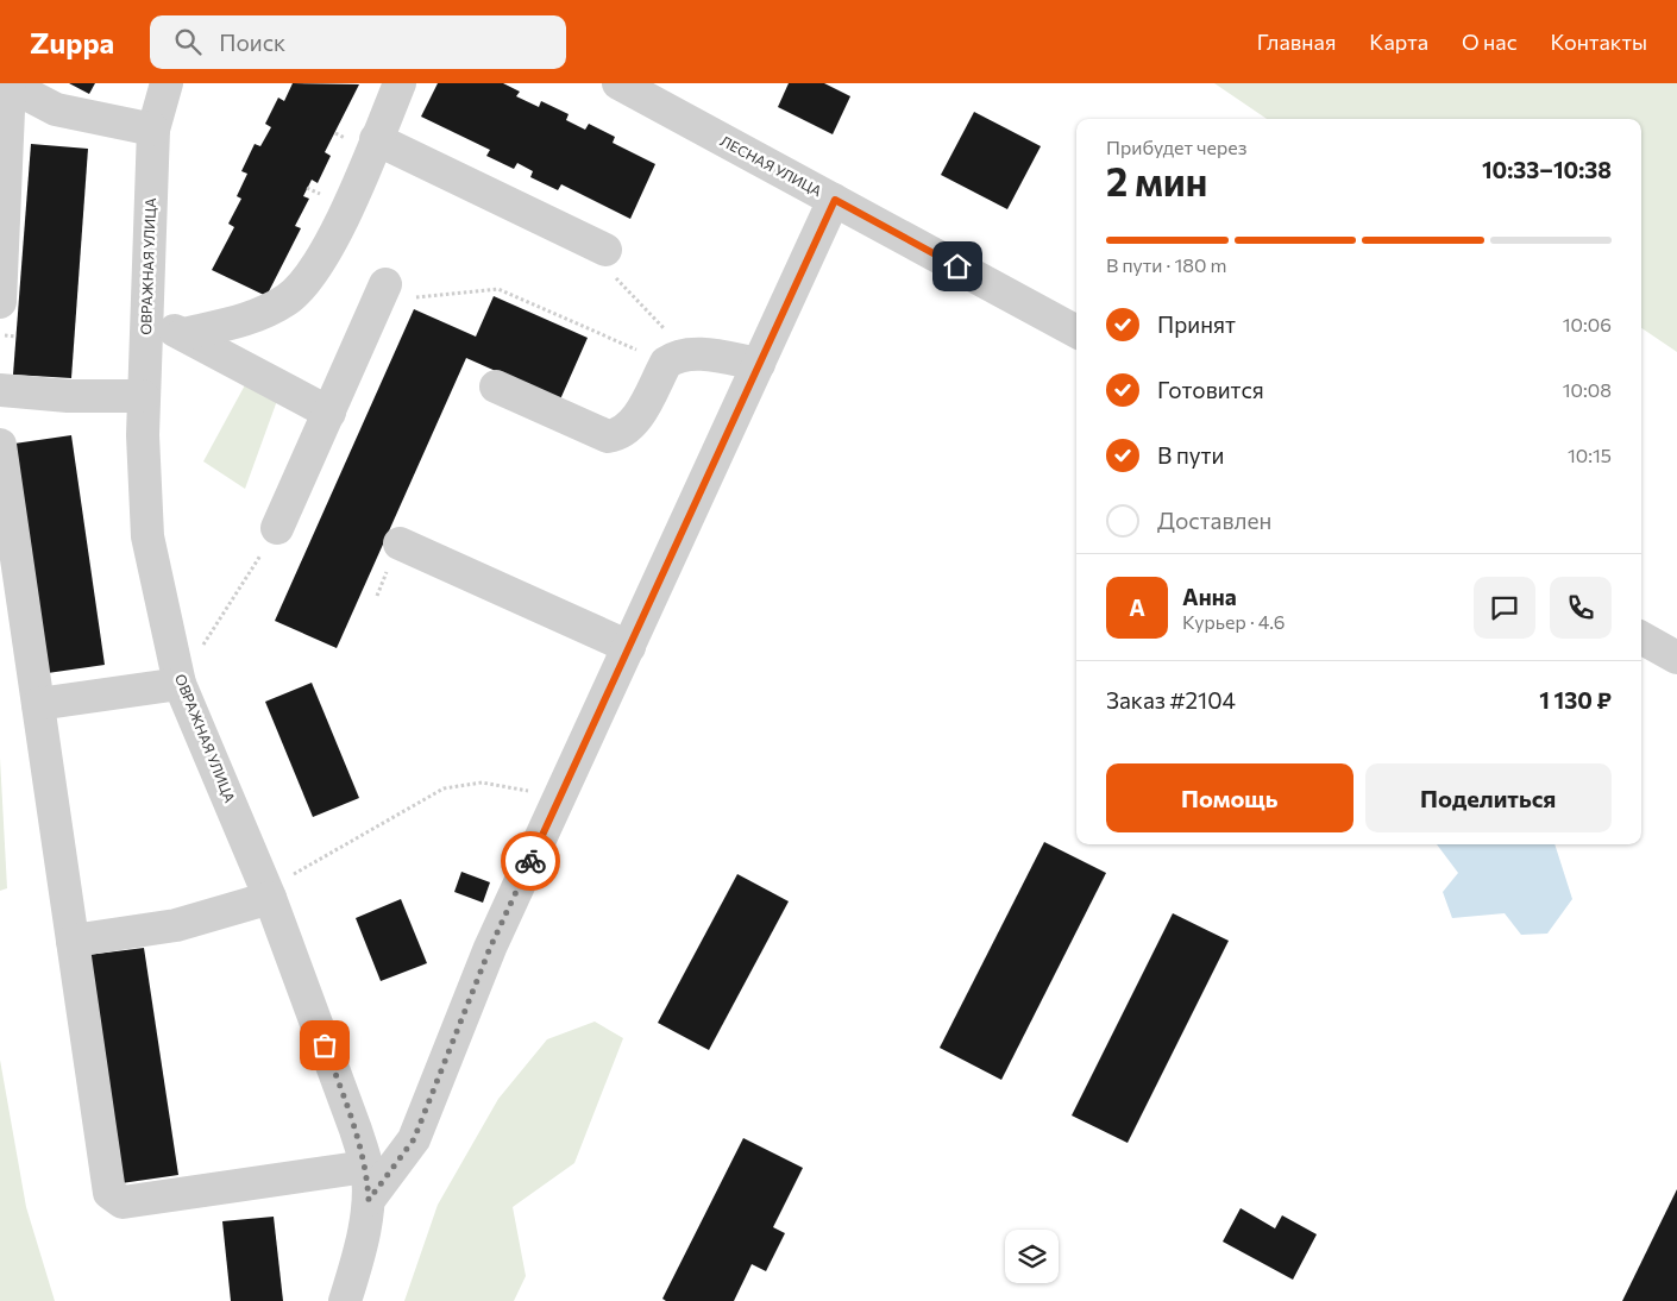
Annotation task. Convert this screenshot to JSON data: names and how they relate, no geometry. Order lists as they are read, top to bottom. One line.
{"streets":{"street":["ЛЕСНАЯ УЛИЦА","ОВРАЖНАЯ УЛИЦА"]},"page":{"header":"Zuppa","search":"Поиск","nav":["Главная","Карта","О нас","Контакты"],"heading":["2 мин","Прибудет через","10:33–10:38"],"panel":["Анна","Курьер · 4.6","Заказ #2104","1 130 ₽"],"bar":"В пути · 180 m","list":[["Принят","10:06"],["Готовится","10:08"],["В пути","10:15"],"Доставлен"],"round":"А","buttons":["Помощь","Поделиться"]}}
